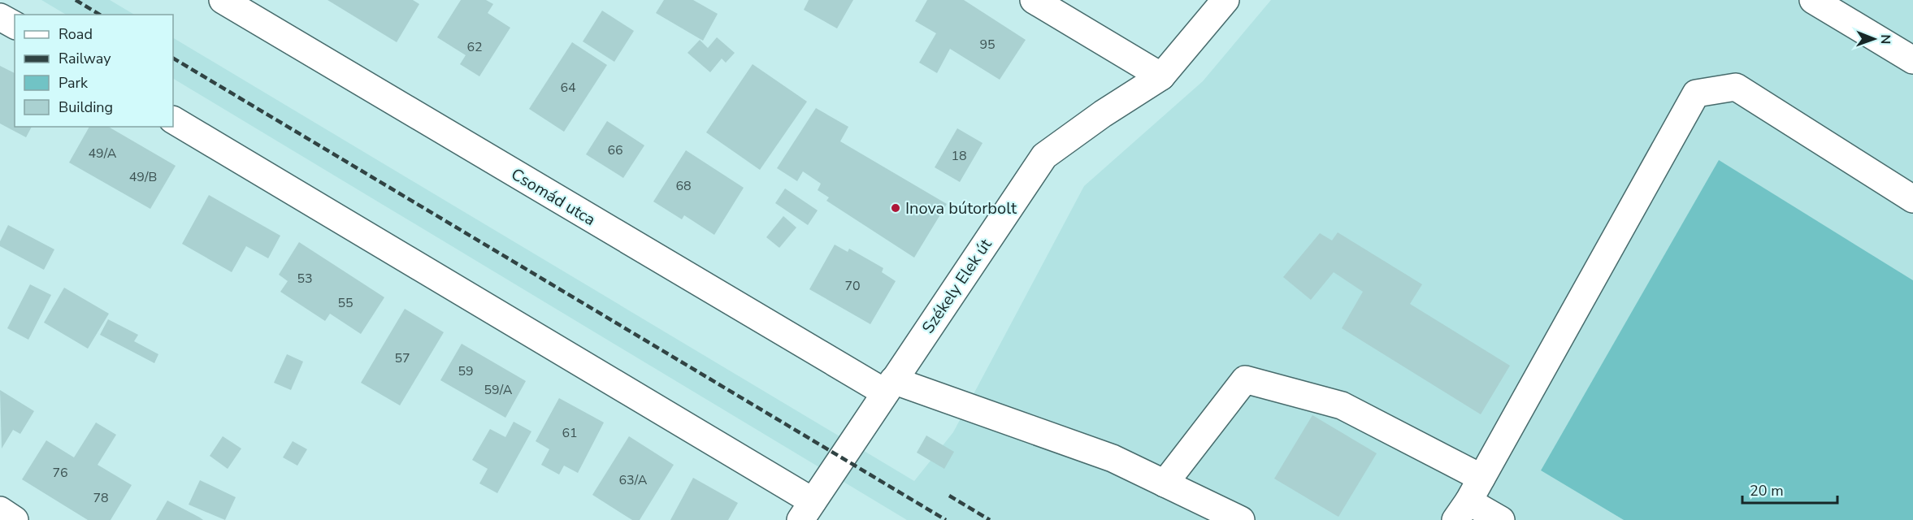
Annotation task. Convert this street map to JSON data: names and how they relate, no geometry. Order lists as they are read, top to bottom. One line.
{"streets":{"street":["Csomád utca","Székely Elek út"]},"crossings":[["Csomád utca","Székely Elek út"]],"places":["Inova bútorbolt"],"house_numbers":["95","62","64","66","49/A","18","49/B","68","53","70","55","57","59","59/A","61","76","63/A","78"],"legend":["Road","Railway","Park","Building"],"scale_bar":"20 m","north":"right"}
